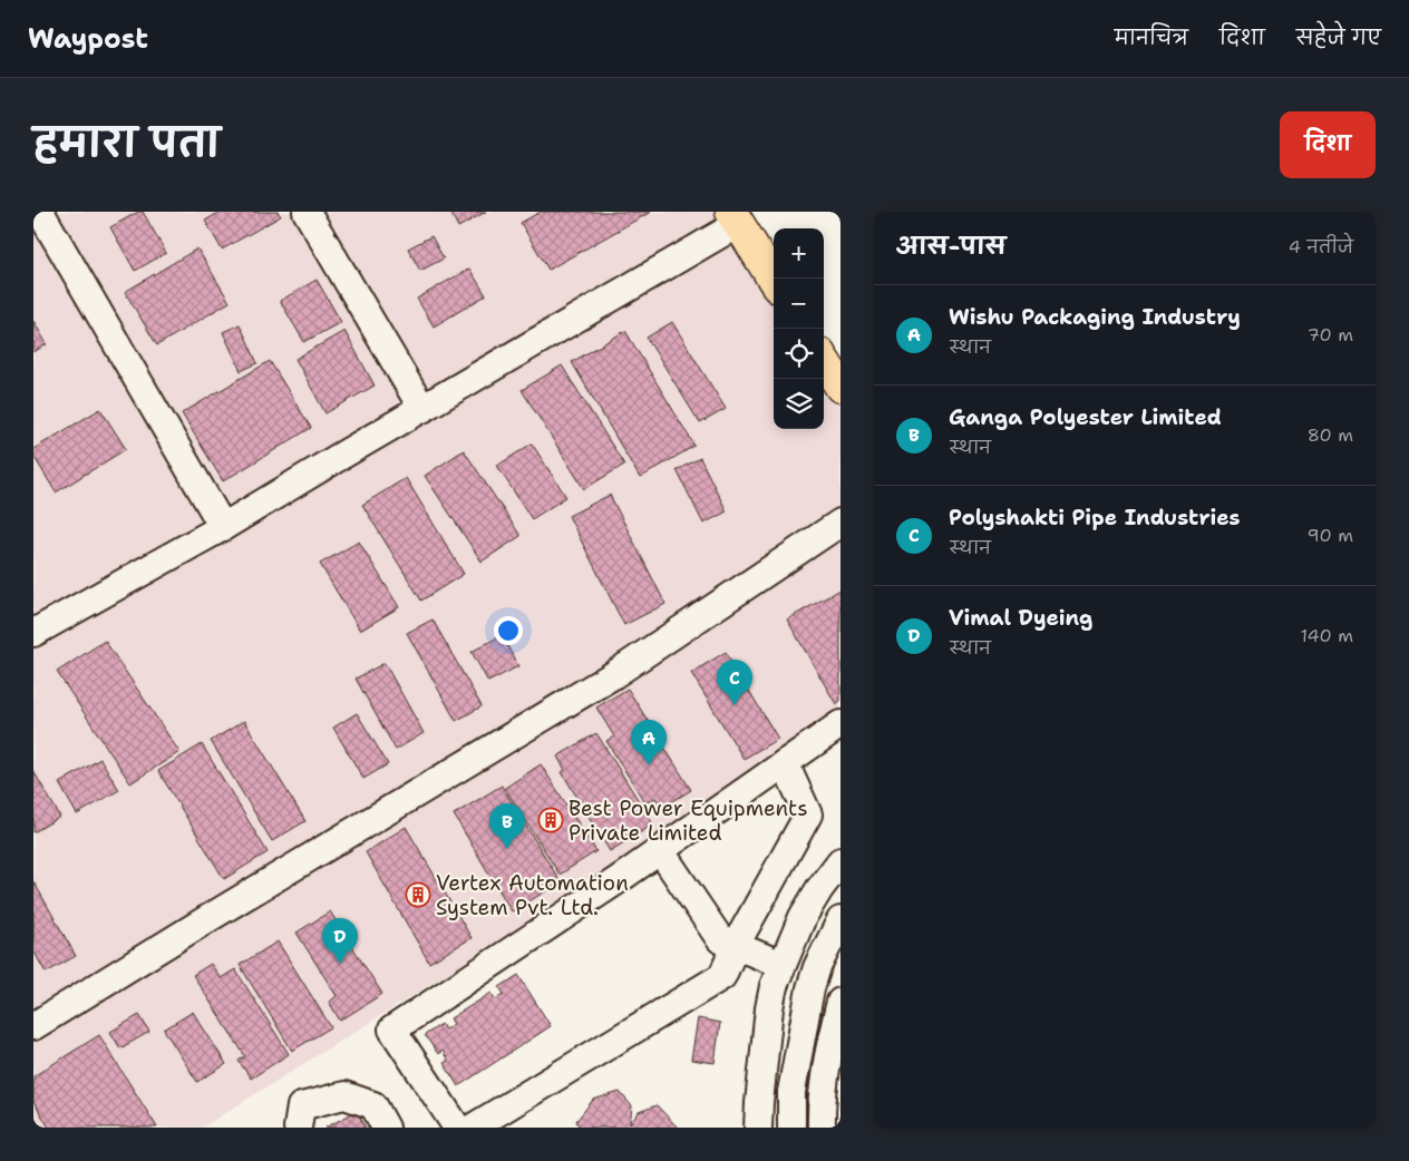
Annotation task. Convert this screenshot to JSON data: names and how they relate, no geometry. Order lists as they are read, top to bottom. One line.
{"places":{"building":["Best Power Equipments Private Limited","Vertex Automation System Pvt. Ltd."]},"page":{"header":"Waypost","nav":["मानचित्र","दिशा","सहेजे गए"],"title":"हमारा पता","buttons":"दिशा","heading":["आस-पास","4 नतीजे"],"map_buttons":["+","−"],"list":[{"mark":"A","name":"Wishu Packaging Industry","note":"स्थान","value":"70 m"},{"mark":"B","name":"Ganga Polyester Limited","note":"स्थान","value":"80 m"},{"mark":"C","name":"Polyshakti Pipe Industries","note":"स्थान","value":"90 m"},{"mark":"D","name":"Vimal Dyeing","note":"स्थान","value":"140 m"}],"pins":["C","A","B","D"]}}
